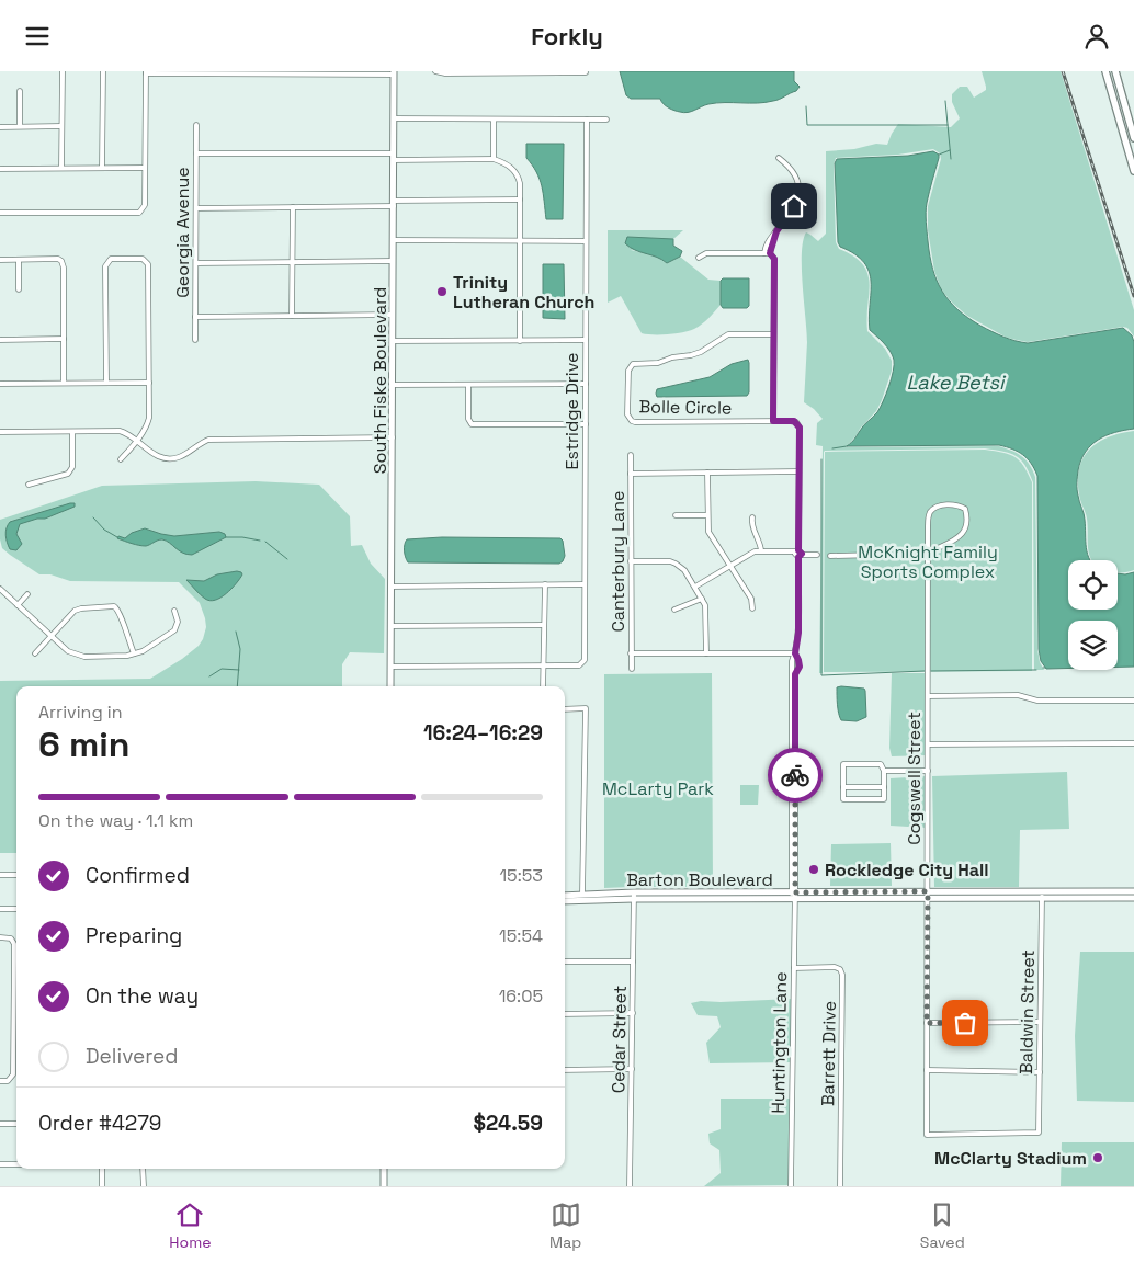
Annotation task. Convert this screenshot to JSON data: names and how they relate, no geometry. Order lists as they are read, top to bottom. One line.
{"streets":{"main road":["South Fiske Boulevard","Barton Boulevard"],"street":["Georgia Avenue","Bolle Circle","Estridge Drive","Canterbury Lane","Cogswell Street","Baldwin Street","Cedar Street","Huntington Lane","Barrett Drive"]},"crossings":[["Cogswell Street","Barton Boulevard"],["Cogswell Street","Baldwin Street"],["Barton Boulevard","Baldwin Street"],["Barton Boulevard","Cedar Street"],["Barton Boulevard","Huntington Lane"],["Huntington Lane","Barrett Drive"]],"water":["Lake Betsi"],"parks":["McKnight Family Sports Complex","McLarty Park"],"places":["Trinity Lutheran Church","Rockledge City Hall","McClarty Stadium"],"page":{"header":"Forkly","heading":["6 min","Arriving in","16:24–16:29"],"panel":["Order #4279","$24.59"],"bar":"On the way · 1.1 km","list":[["Confirmed","15:53"],["Preparing","15:54"],["On the way","16:05"],"Delivered"],"tabs":["Home","Map","Saved"]}}
